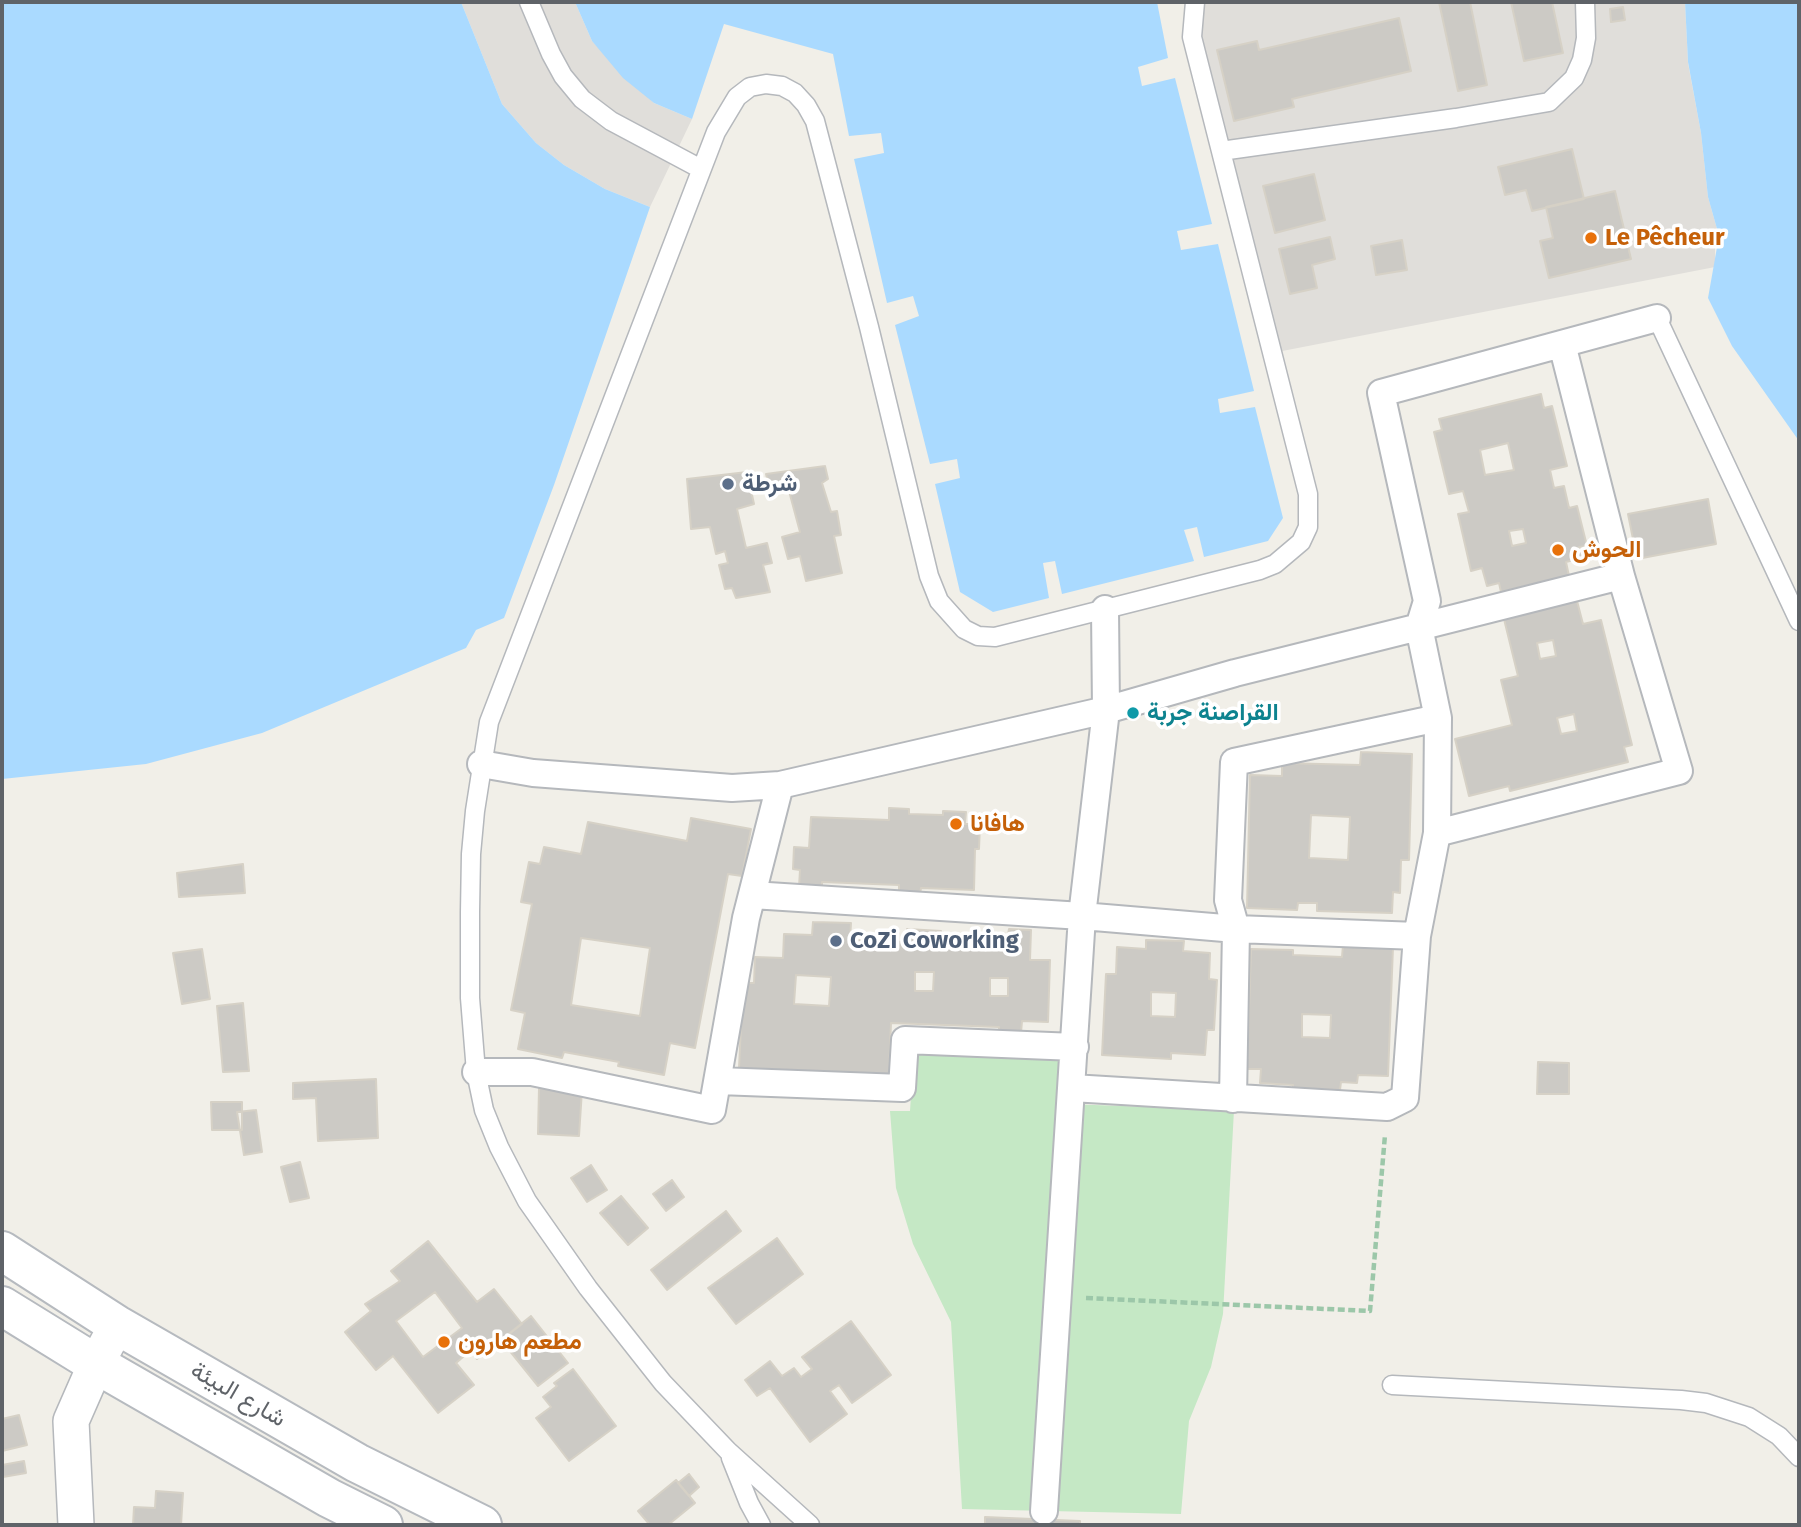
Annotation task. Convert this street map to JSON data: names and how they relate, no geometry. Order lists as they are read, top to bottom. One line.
{"streets":{"main road":["شارع البيئة"]},"places":["Le Pêcheur","شرطة","الحوش","القراصنة جربة","هافانا","CoZi Coworking","مطعم هارون"]}
